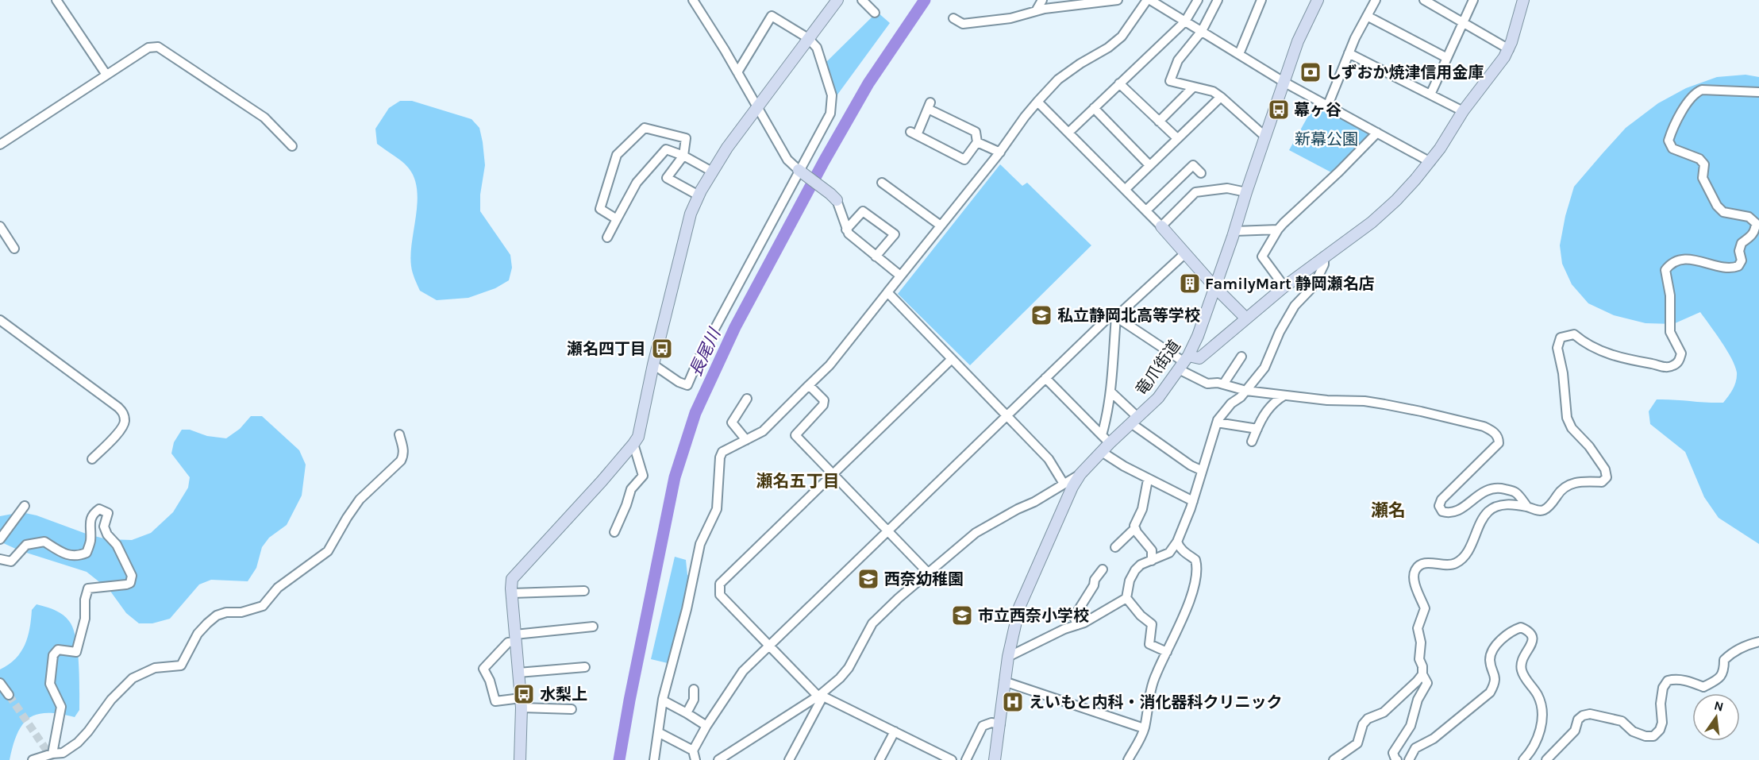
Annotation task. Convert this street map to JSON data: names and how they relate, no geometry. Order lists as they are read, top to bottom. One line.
{"streets":{"street":["竜爪街道"]},"districts":["瀬名五丁目","瀬名"],"water":["長尾川"],"parks":["新幕公園"],"places":{"bank":["しずおか焼津信用金庫"],"bus stop":["幕ヶ谷","瀬名四丁目","水梨上"],"building":["FamilyMart 静岡瀬名店"],"school or university":["私立静岡北高等学校","西奈幼稚園","市立西奈小学校"],"hospital":["えいもと内科・消化器科クリニック"]},"north":"top"}
